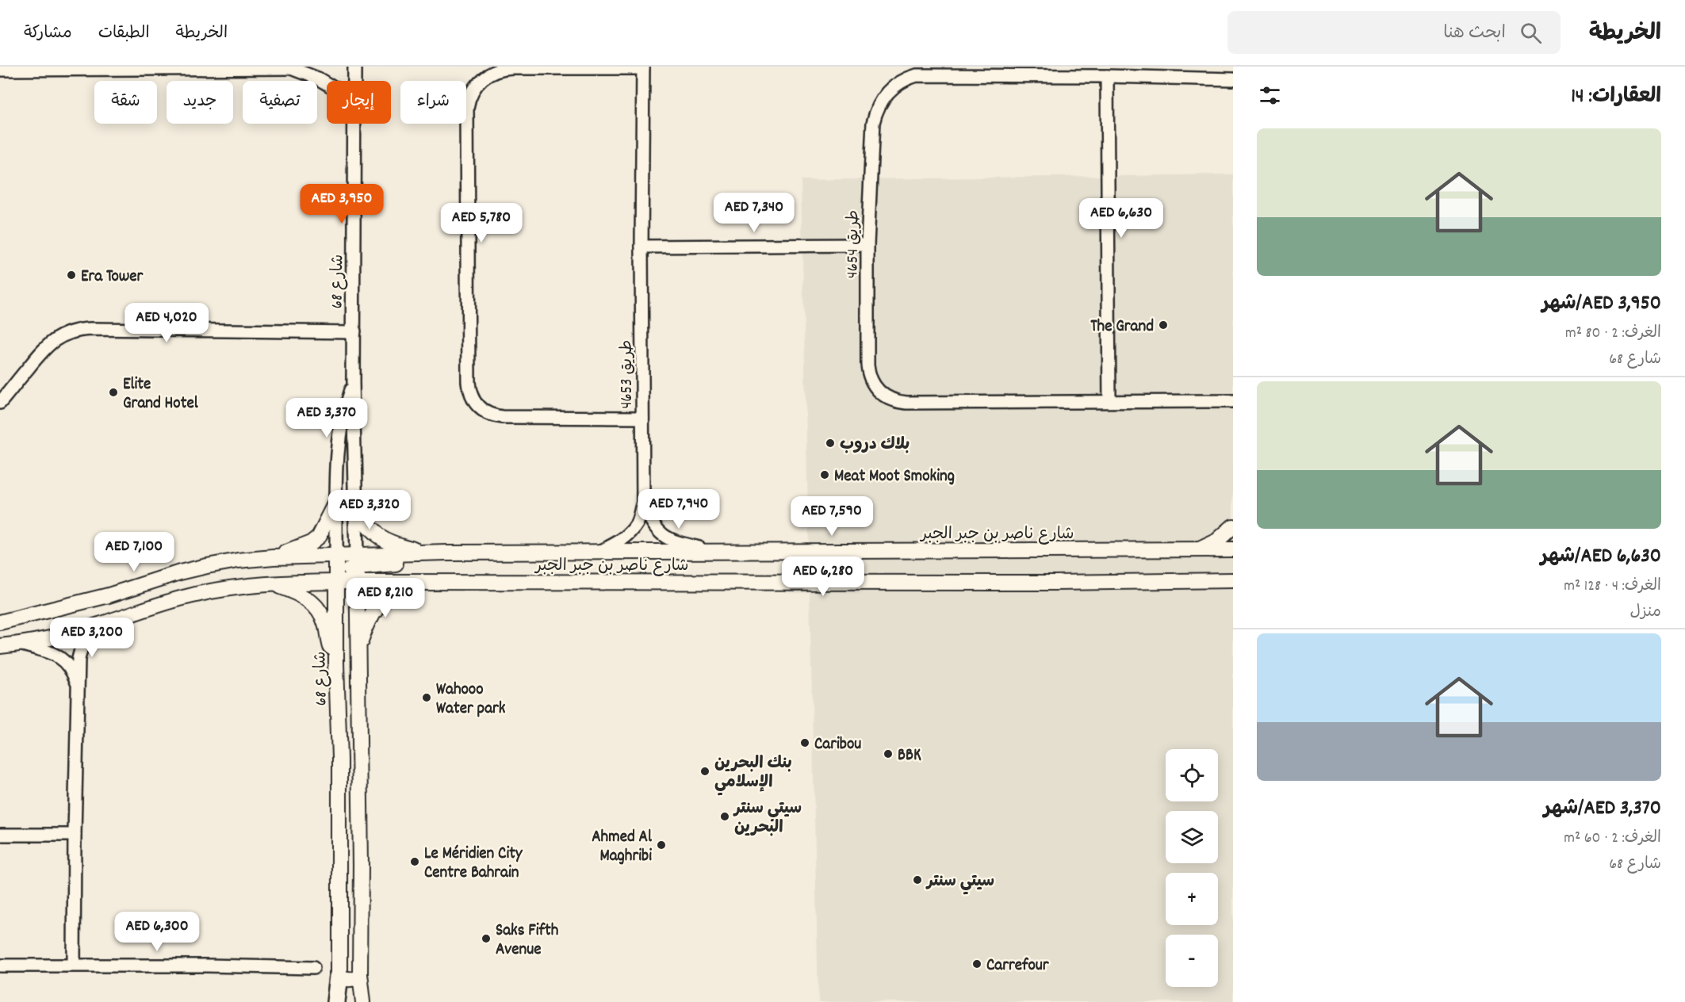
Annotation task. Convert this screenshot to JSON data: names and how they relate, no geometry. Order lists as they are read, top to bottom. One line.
{"streets":{"main road":["شارع 68","شارع ناصر بن جبر الجبر"],"street":["طريق 4654","طريق 4653"]},"crossings":[["شارع 68","شارع ناصر بن جبر الجبر"],["طريق 4653","شارع ناصر بن جبر الجبر"]],"places":["Era Tower","The Grand","Elite Grand Hotel","بلاك دروب","Meat Moot Smoking","Wahooo Water park","Caribou","BBK","بنك البحرين الإسلامي","سيتي سنتر البحرين","Ahmed Al Maghribi","Le Méridien City Centre Bahrain","سيتي سنتر","Saks Fifth Avenue","Carrefour"],"page":{"header":"الخريطة","search":"ابحث هنا","nav":["الخريطة","الطبقات","مشاركة"],"heading":"العقارات: 14","chip":["شراء","إيجار","تصفية","جديد","شقة"],"list":[{"name":"AED 3,950/شهر","note":"الغرف: 2 · 80 m² · شارع 68"},{"name":"AED 6,630/شهر","note":"الغرف: 4 · 128 m² · منزل"},{"name":"AED 3,370/شهر","note":"الغرف: 2 · 60 m² · شارع 68"}],"price":["AED 3,950","AED 7,340","AED 6,630","AED 5,780","AED 4,020","AED 3,370","AED 7,940","AED 3,320","AED 7,590","AED 7,100","AED 6,280","AED 8,210","AED 3,200","AED 6,300"],"map_buttons":["+","−"]}}
